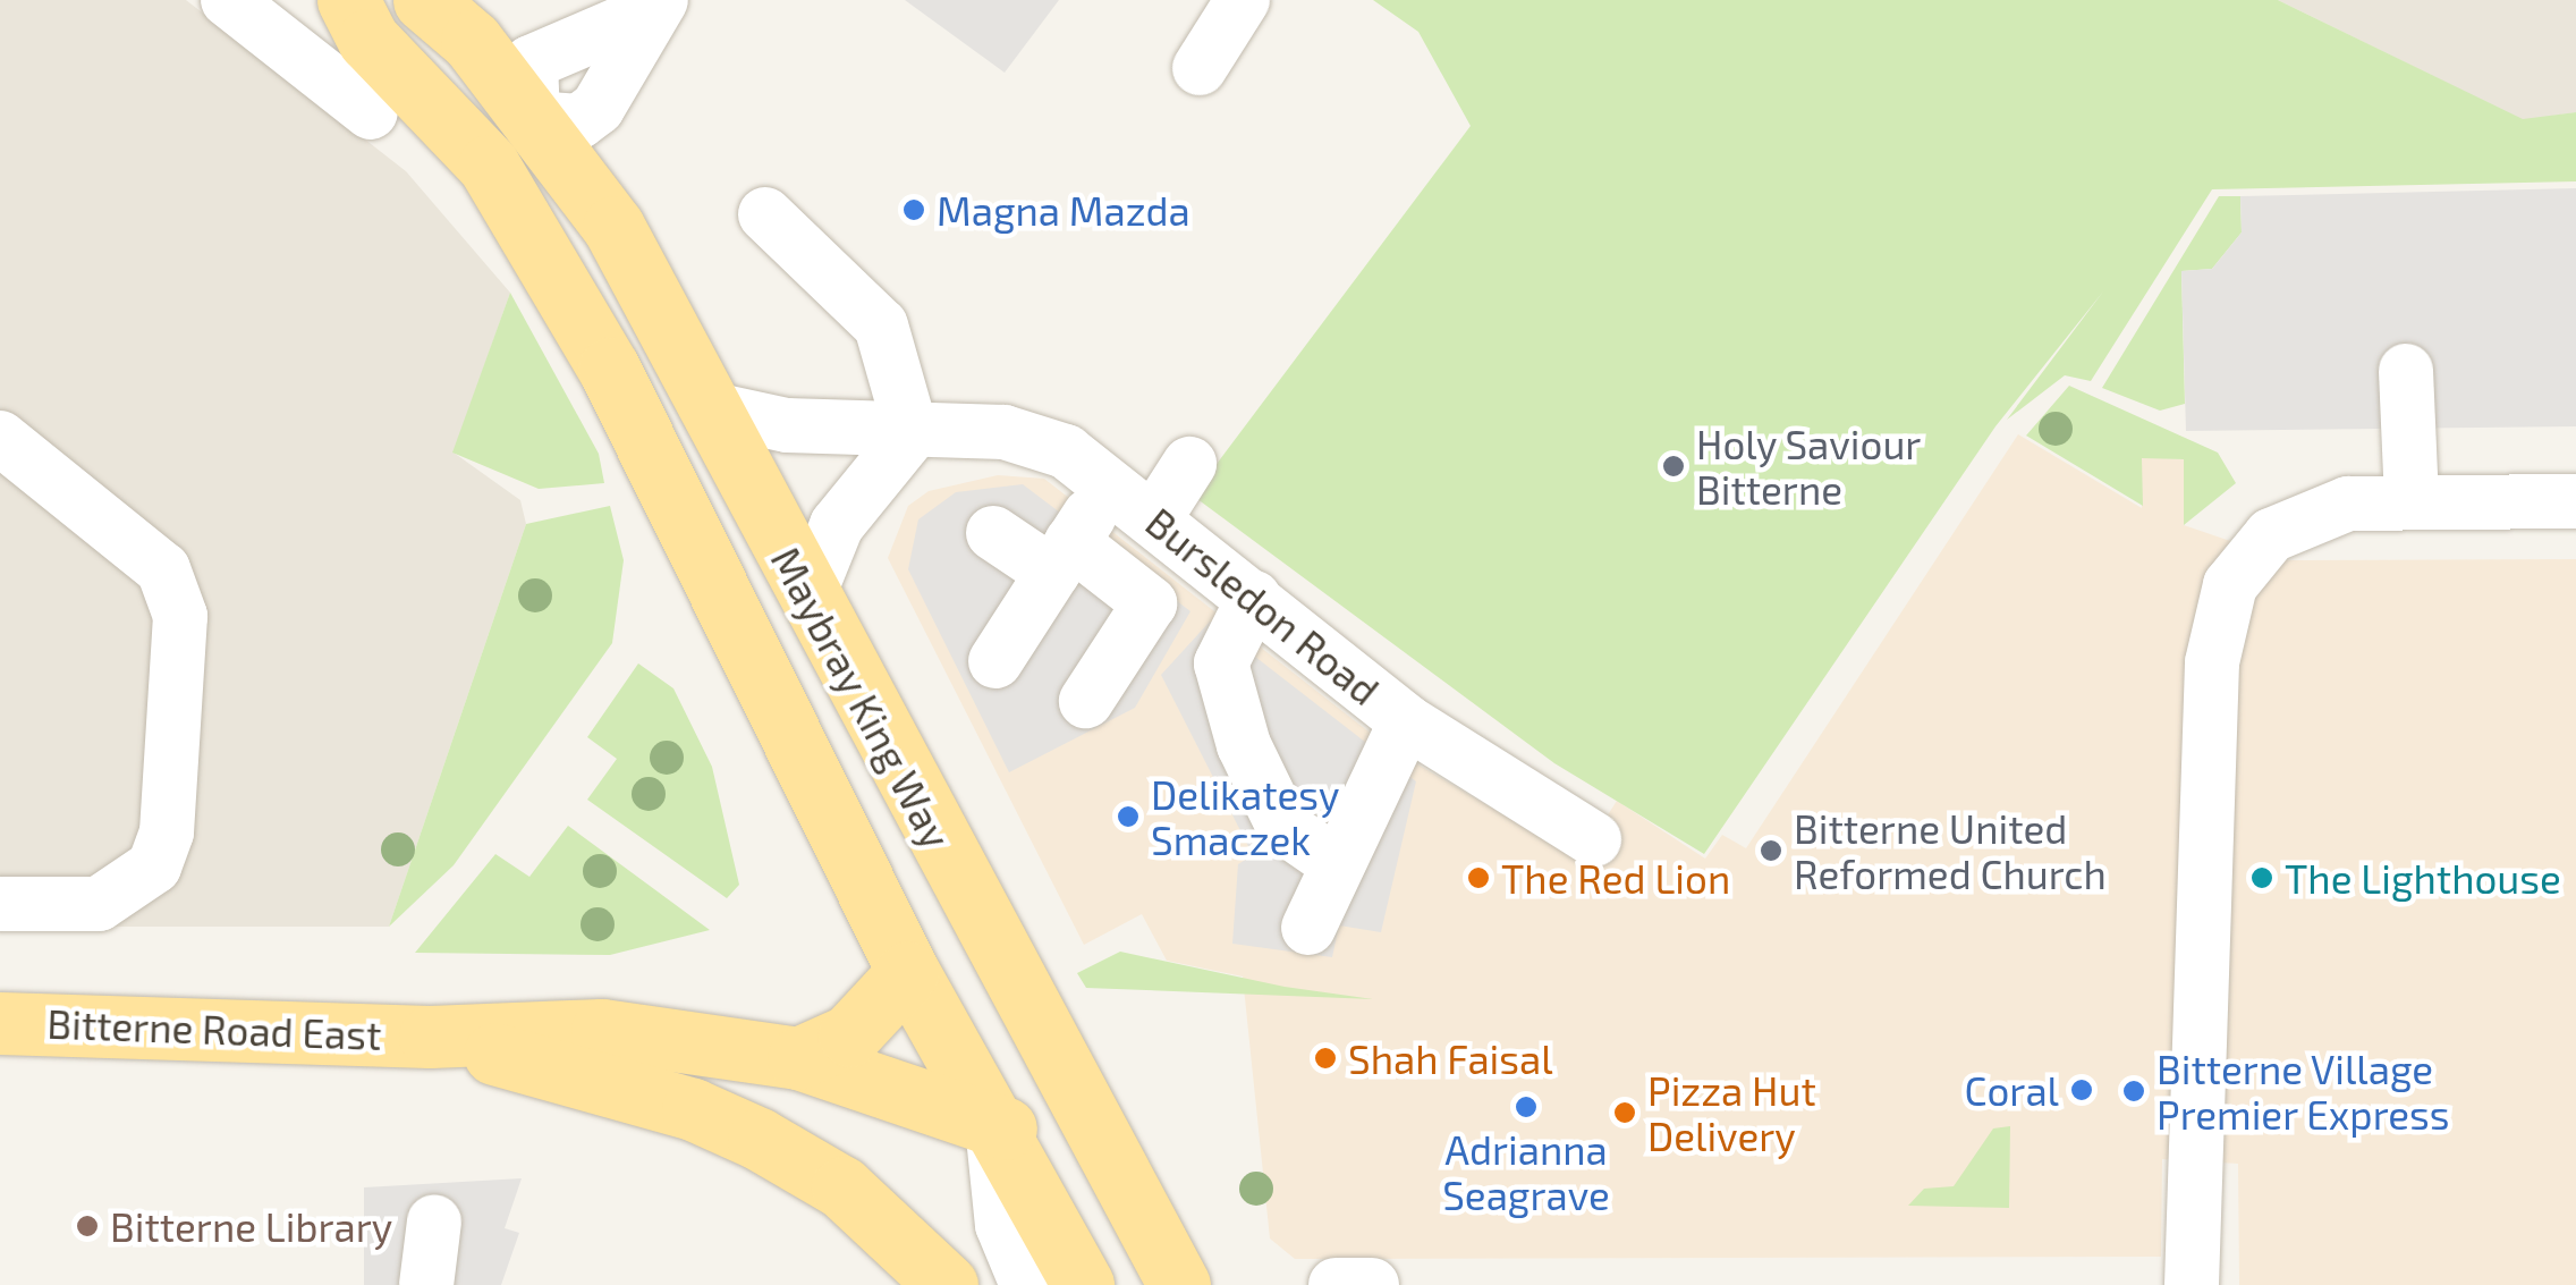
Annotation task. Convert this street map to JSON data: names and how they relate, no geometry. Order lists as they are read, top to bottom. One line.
{"streets":{"main road":["Maybray King Way","Bitterne Road East"],"street":["Bursledon Road"]},"crossings":[["Bursledon Road","Maybray King Way"],["Maybray King Way","Bitterne Road East"]],"places":["Magna Mazda","Holy Saviour Bitterne","Delikatesy Smaczek","Bitterne United Reformed Church","The Red Lion","The Lighthouse","Shah Faisal","Coral","Bitterne Village Premier Express","Adrianna Seagrave","Pizza Hut Delivery","Bitterne Library"]}
